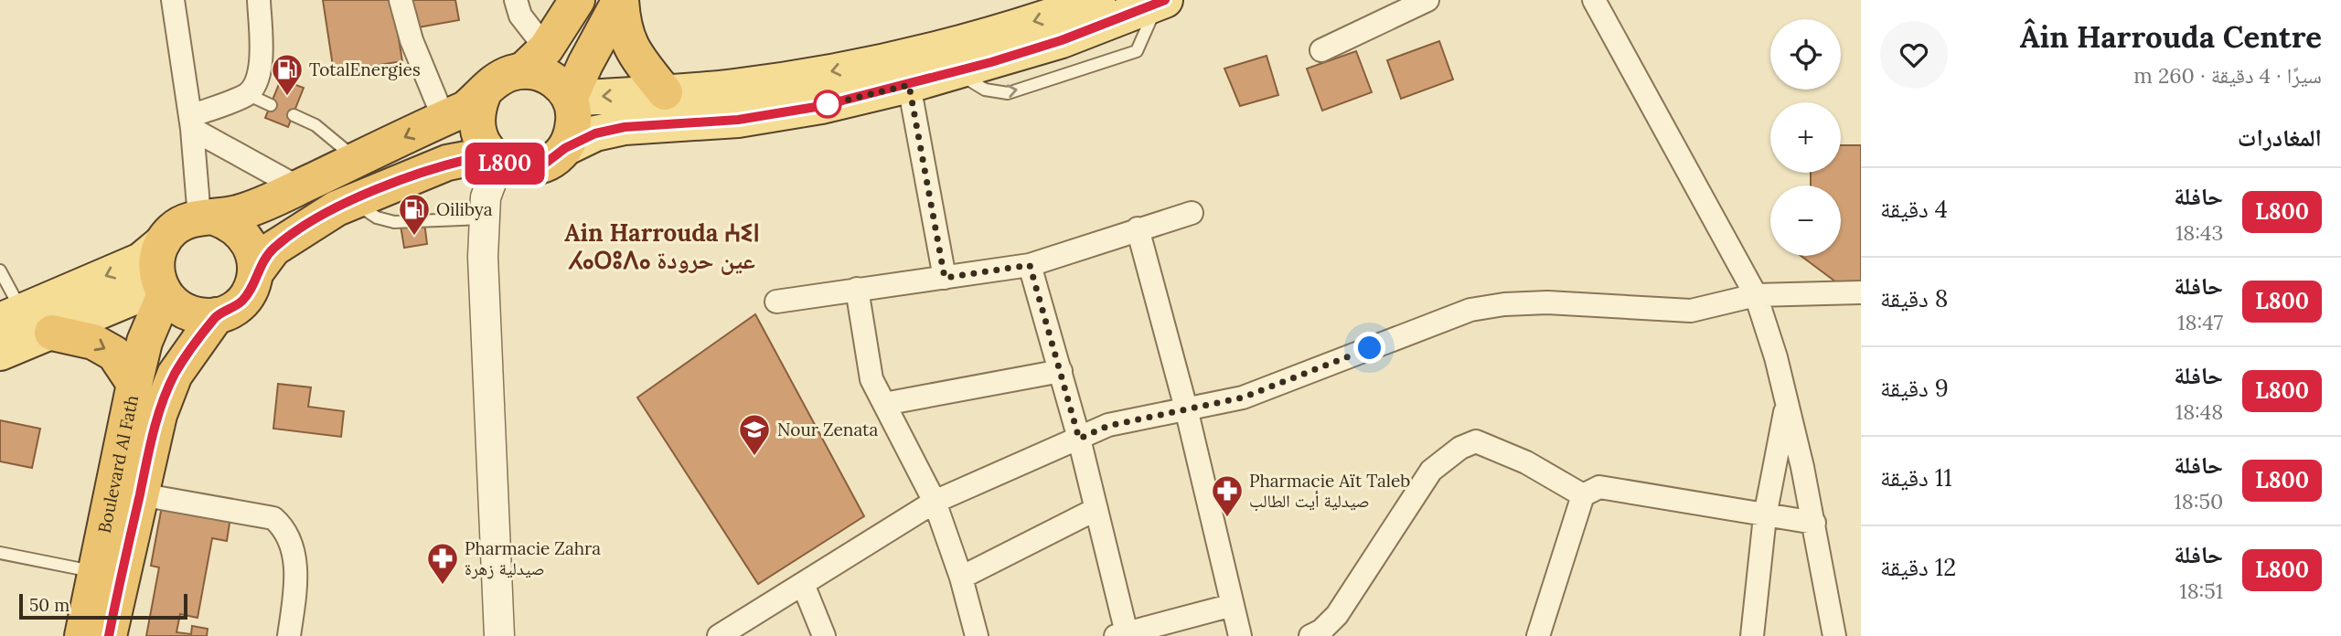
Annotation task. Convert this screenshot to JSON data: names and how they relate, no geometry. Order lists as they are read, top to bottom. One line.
{"streets":{"highway":["Boulevard Al Fath"]},"districts":["Ain Harrouda ⵄⵉⵏ ⵃⴰⵔⵓⴷⴰ عين حرودة"],"places":{"fuel station":["TotalEnergies","Oilibya"],"school or university":["Nour Zenata"],"pharmacy":["Pharmacie Aït Taleb صيدلية أيت الطالب","Pharmacie Zahra صيدلية زهرة"]},"lines":["bus line L800"],"scale_bar":"50 m","page":{"heading":[["Âin Harrouda Centre","سيرًا · 4 دقيقة · 260 m"],"المغادرات"],"on_map":"L800","map_buttons":["+","−"],"list":[{"mark":"L800","name":"حافلة","note":"18:43","value":"4 دقيقة"},{"mark":"L800","name":"حافلة","note":"18:47","value":"8 دقيقة"},{"mark":"L800","name":"حافلة","note":"18:48","value":"9 دقيقة"},{"mark":"L800","name":"حافلة","note":"18:50","value":"11 دقيقة"},{"mark":"L800","name":"حافلة","note":"18:51","value":"12 دقيقة"}],"scale":"50 m"}}
